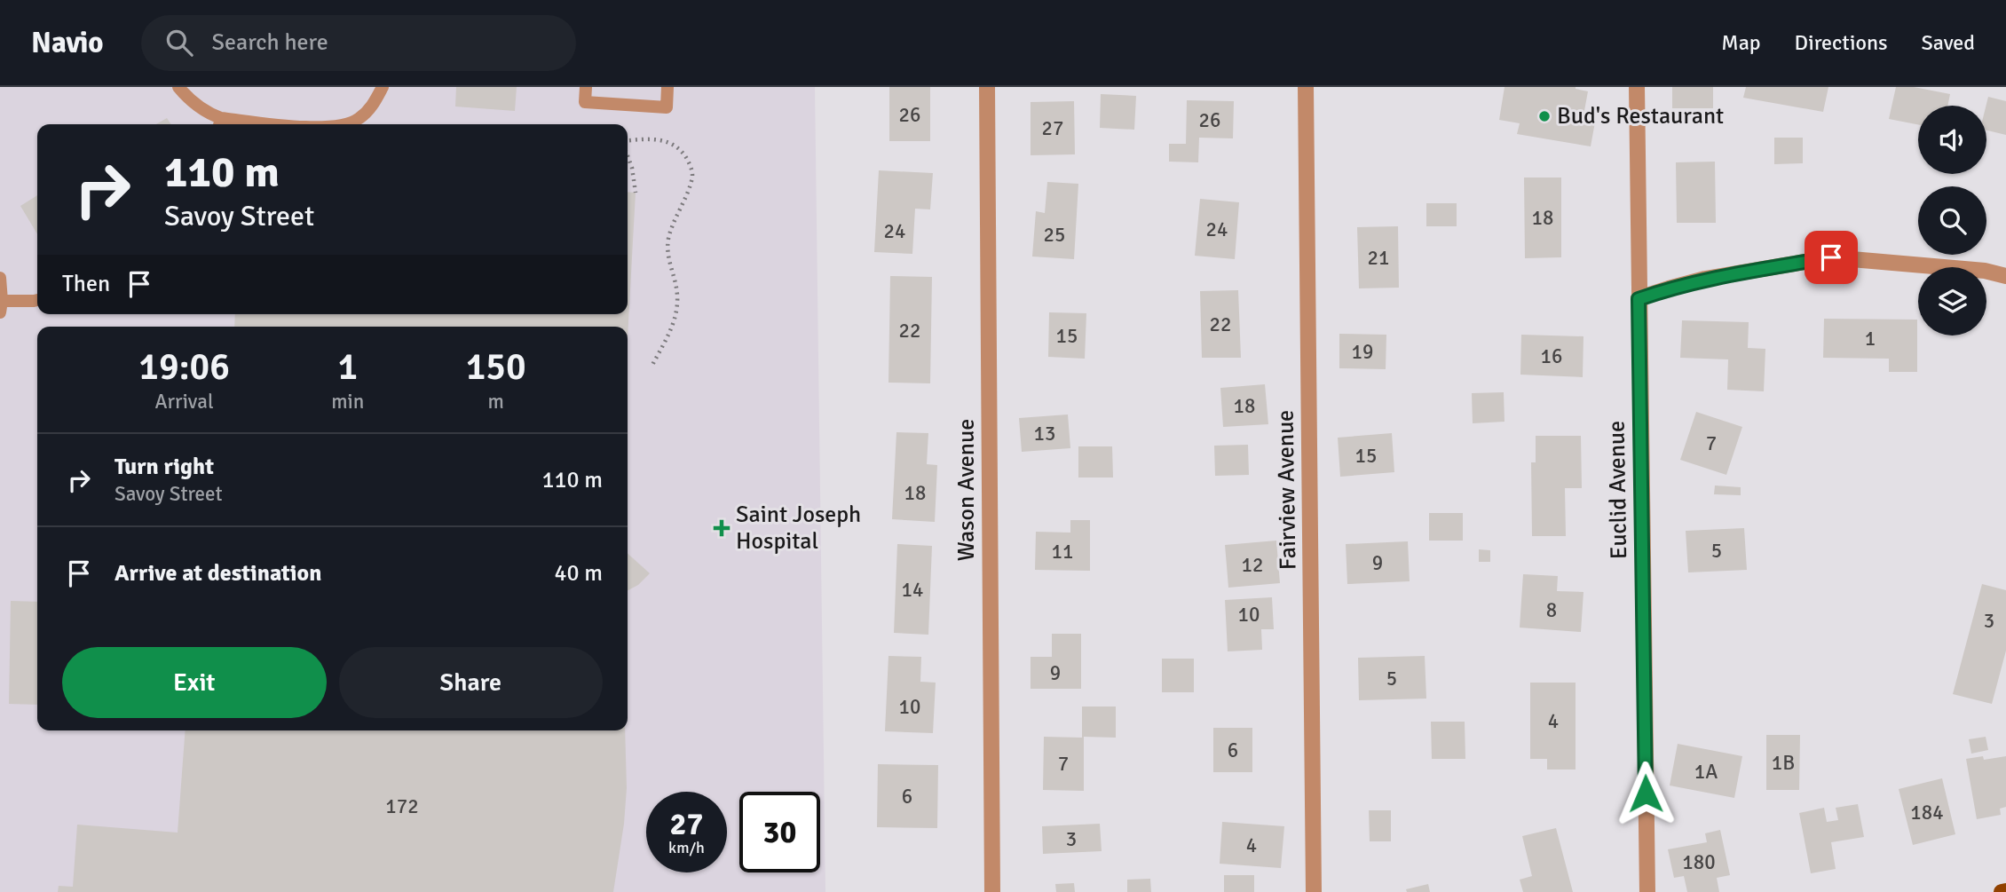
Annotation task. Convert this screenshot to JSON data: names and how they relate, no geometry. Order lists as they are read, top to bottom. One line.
{"streets":{"street":["Wason Avenue","Fairview Avenue","Euclid Avenue"]},"places":{"other":["Bud's Restaurant"],"health":["Saint Joseph Hospital"]},"house_numbers":["26","26","27","18","24","24","25","21","22","22","15","1","19","16","18","13","7","15","18","5","11","9","12","14","8","10","3","9","5","10","4","6","1B","7","1A","6","172","184","3","4","180"],"page":{"header":"Navio","search":"Search here","nav":["Map","Directions","Saved"],"turn":["110 m","Savoy Street"],"then":"Then","eta":["19:06","Arrival","1","min","150","m"],"list":[{"name":"Turn right","note":"Savoy Street","value":"110 m"},{"name":"Arrive at destination","value":"40 m"}],"buttons":["Exit","Share"],"speed":"27 km/h","limit":"30"}}
